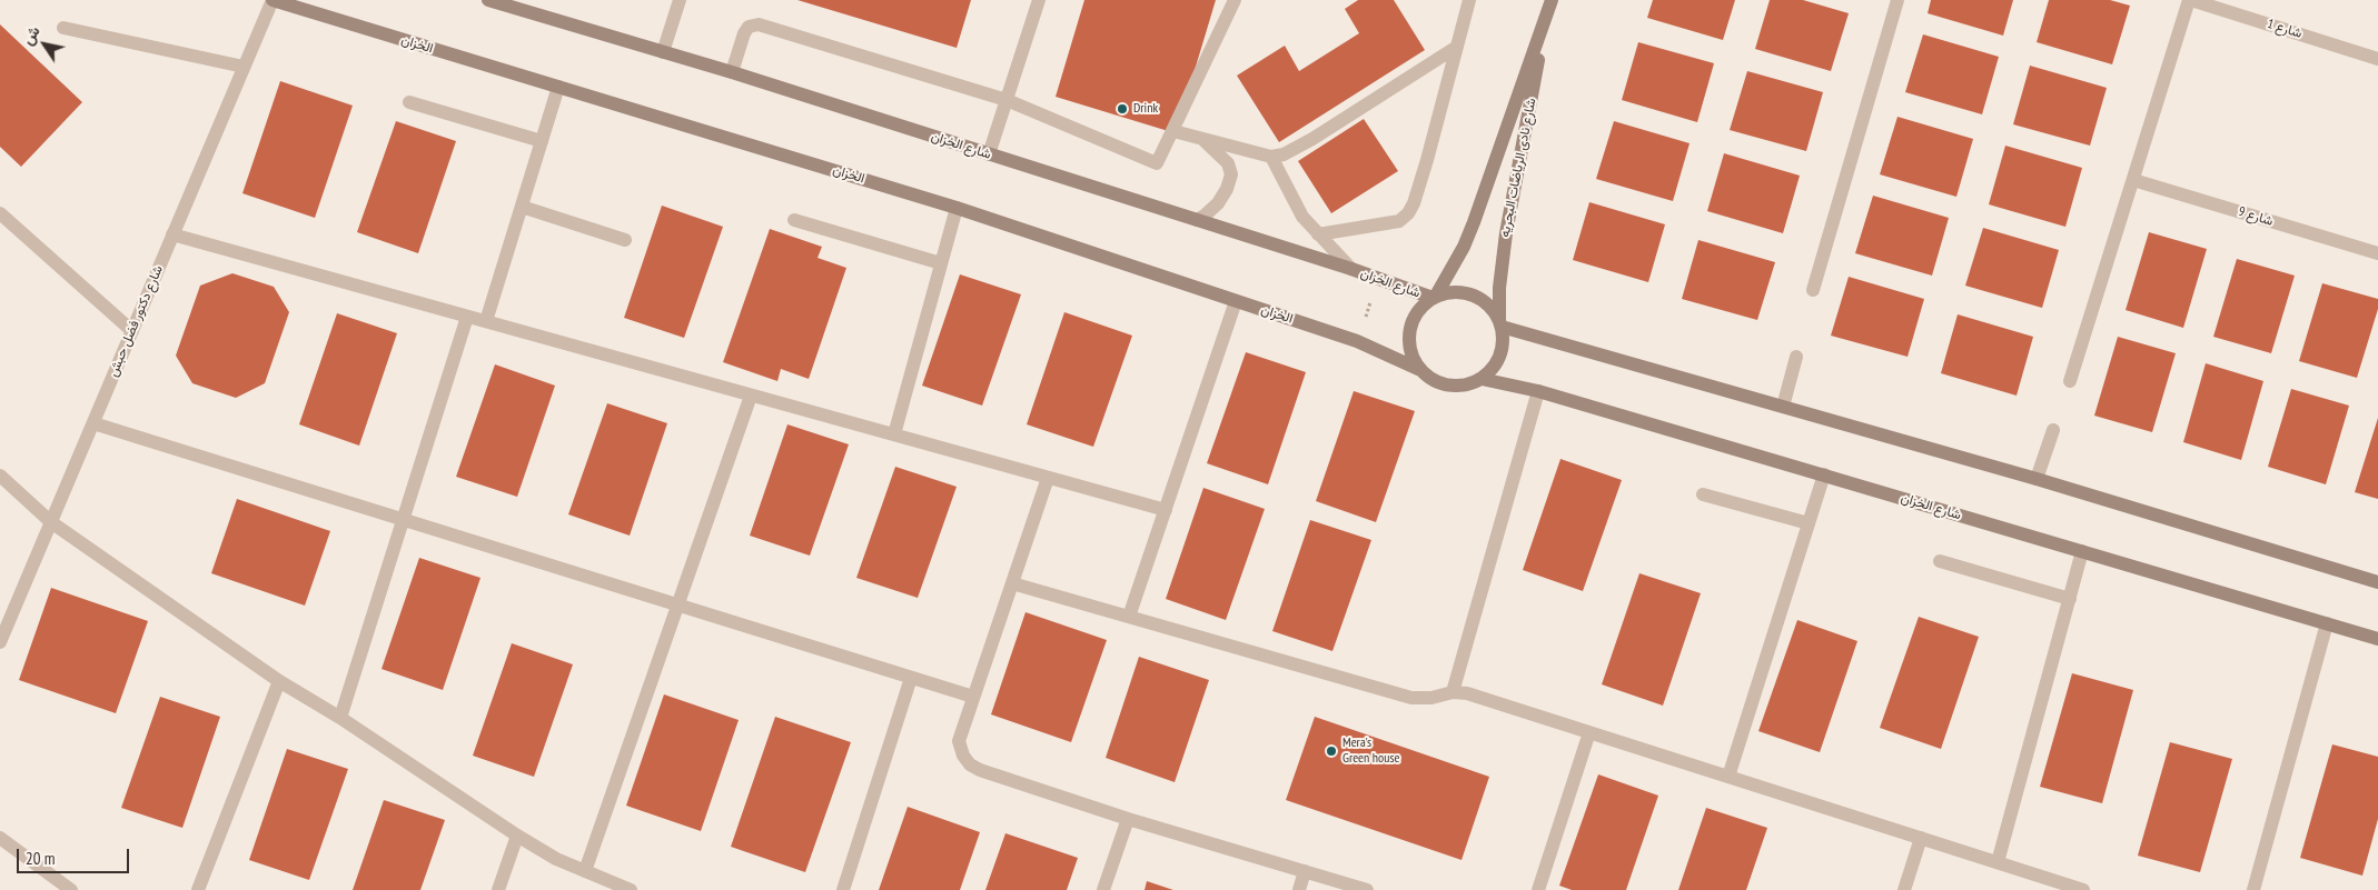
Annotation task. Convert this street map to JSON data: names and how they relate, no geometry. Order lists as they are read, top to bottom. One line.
{"streets":{"main road":["الخزان","شارع الخزان","شارع نادى الرياضات البحريه"],"street":["شارع 1","شارع 9","شارع دكتور فضل حبش"]},"crossings":[["الخزان","شارع الخزان"],["الخزان","شارع نادى الرياضات البحريه"],["الخزان","شارع دكتور فضل حبش"],["شارع الخزان","شارع نادى الرياضات البحريه"]],"places":["Drink","Mera's Green house"],"scale_bar":"20 m","north":"top left"}
